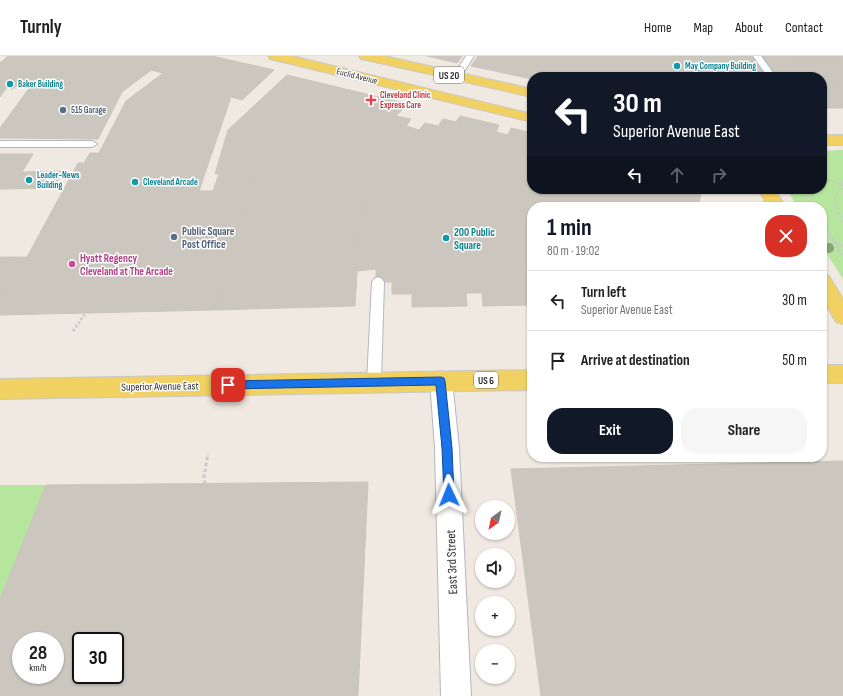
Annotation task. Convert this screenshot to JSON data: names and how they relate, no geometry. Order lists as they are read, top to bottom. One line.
{"streets":{"main road":["US 20","Euclid Avenue","US 6","Superior Avenue East"],"street":["East 3rd Street"]},"crossings":[["US 6","Superior Avenue East"],["US 6","East 3rd Street"],["Superior Avenue East","East 3rd Street"]],"places":{"other":["May Company Building","Baker Building","515 Garage","Leader-News Building","Cleveland Arcade","Public Square Post Office","200 Public Square","Hyatt Regency Cleveland at The Arcade"],"health":["Cleveland Clinic Express Care"]},"north":"bottom left","page":{"header":"Turnly","nav":["Home","Map","About","Contact"],"turn":["30 m","Superior Avenue East"],"heading":["1 min","80 m · 19:02"],"list":[{"name":"Turn left","note":"Superior Avenue East","value":"30 m"},{"name":"Arrive at destination","value":"50 m"}],"buttons":["Exit","Share"],"map_buttons":["+","−"],"speed":"28 km/h","limit":"30"}}
